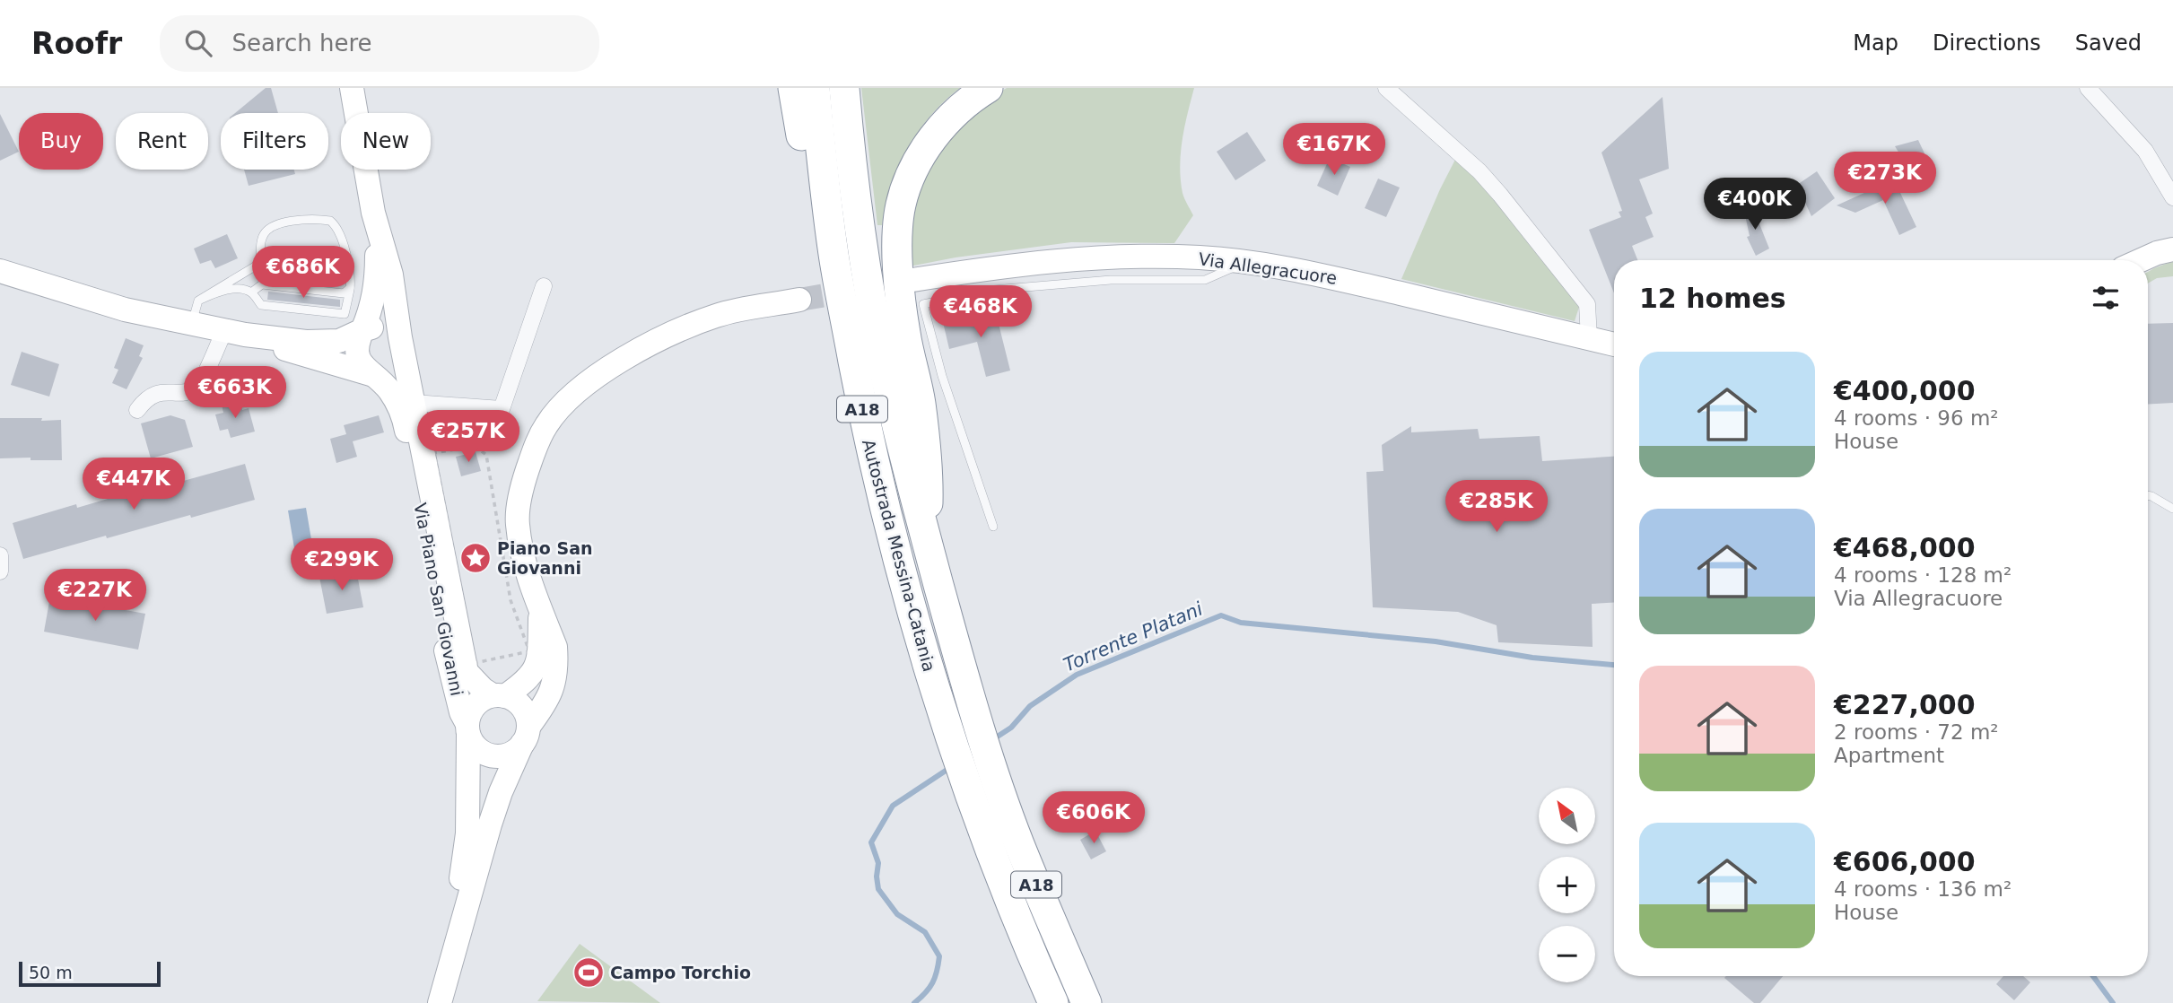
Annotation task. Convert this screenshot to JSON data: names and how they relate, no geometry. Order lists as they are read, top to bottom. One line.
{"streets":{"highway":["A18","Autostrada Messina-Catania"],"street":["Via Allegracuore","Via Piano San Giovanni"]},"water":["Torrente Platani"],"places":{"place":["Piano San Giovanni"],"sports":["Campo Torchio"]},"scale_bar":"50 m","north":"top left","page":{"header":"Roofr","search":"Search here","nav":["Map","Directions","Saved"],"chip":["Buy","Rent","Filters","New"],"price":["€167K","€273K","€400K","€686K","€468K","€663K","€257K","€447K","€285K","€299K","€227K","€606K"],"heading":"12 homes","list":[{"name":"€400,000","note":"4 rooms · 96 m² · House"},{"name":"€468,000","note":"4 rooms · 128 m² · Via Allegracuore"},{"name":"€227,000","note":"2 rooms · 72 m² · Apartment"},{"name":"€606,000","note":"4 rooms · 136 m² · House"}],"map_buttons":["+","−"],"scale":"50 m"}}
